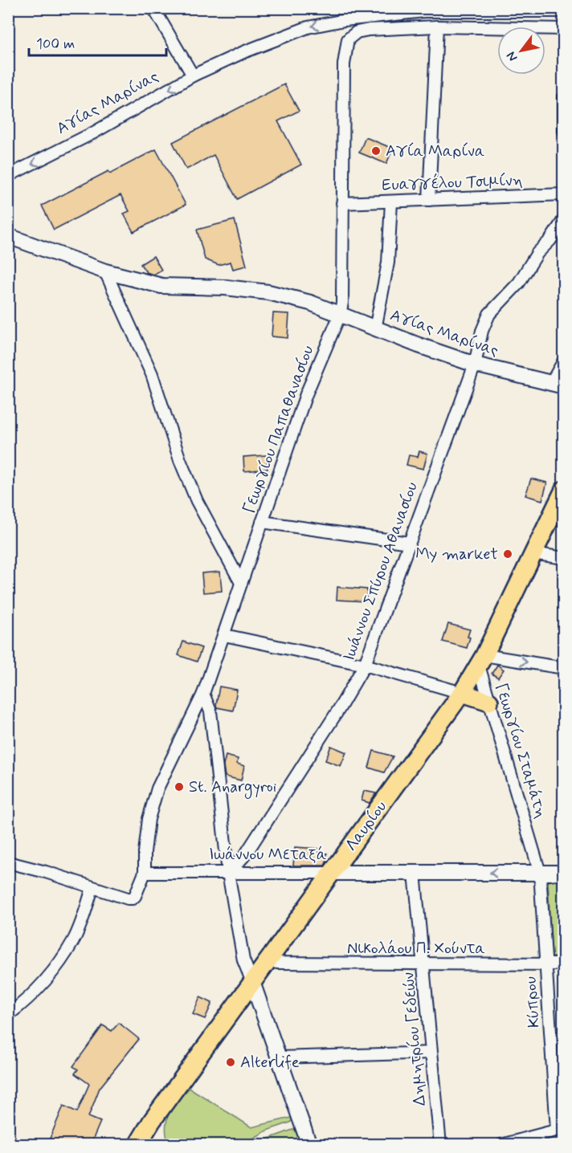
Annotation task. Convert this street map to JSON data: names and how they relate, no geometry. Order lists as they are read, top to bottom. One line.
{"streets":{"main road":["Λαυρίου"],"street":["Αγίας Μαρίνας","Ευαγγέλου Τσιμίνη","Γεωργίου Παπαθανασίου","Ιωάννου Σπύρου Αθανασίου","Γεωργίου Σταμάτη","Ιωάννου Μεταξά","Νικολάου Π. Χούντα","Κύπρου","Δημητρίου Γεδεών"]},"crossings":[["Αγίας Μαρίνας","Γεωργίου Παπαθανασίου"],["Αγίας Μαρίνας","Ιωάννου Σπύρου Αθανασίου"],["Ευαγγέλου Τσιμίνη","Γεωργίου Παπαθανασίου"],["Γεωργίου Παπαθανασίου","Ιωάννου Μεταξά"],["Ιωάννου Σπύρου Αθανασίου","Ιωάννου Μεταξά"],["Γεωργίου Σταμάτη","Λαυρίου"],["Γεωργίου Σταμάτη","Ιωάννου Μεταξά"],["Γεωργίου Σταμάτη","Κύπρου"],["Λαυρίου","Ιωάννου Μεταξά"],["Λαυρίου","Νικολάου Π. Χούντα"],["Ιωάννου Μεταξά","Κύπρου"],["Ιωάννου Μεταξά","Δημητρίου Γεδεών"],["Νικολάου Π. Χούντα","Κύπρου"],["Νικολάου Π. Χούντα","Δημητρίου Γεδεών"]],"places":["Αγία Μαρίνα","My market","St. Anargyroi","Alterlife"],"scale_bar":"100 m","north":"bottom left"}
